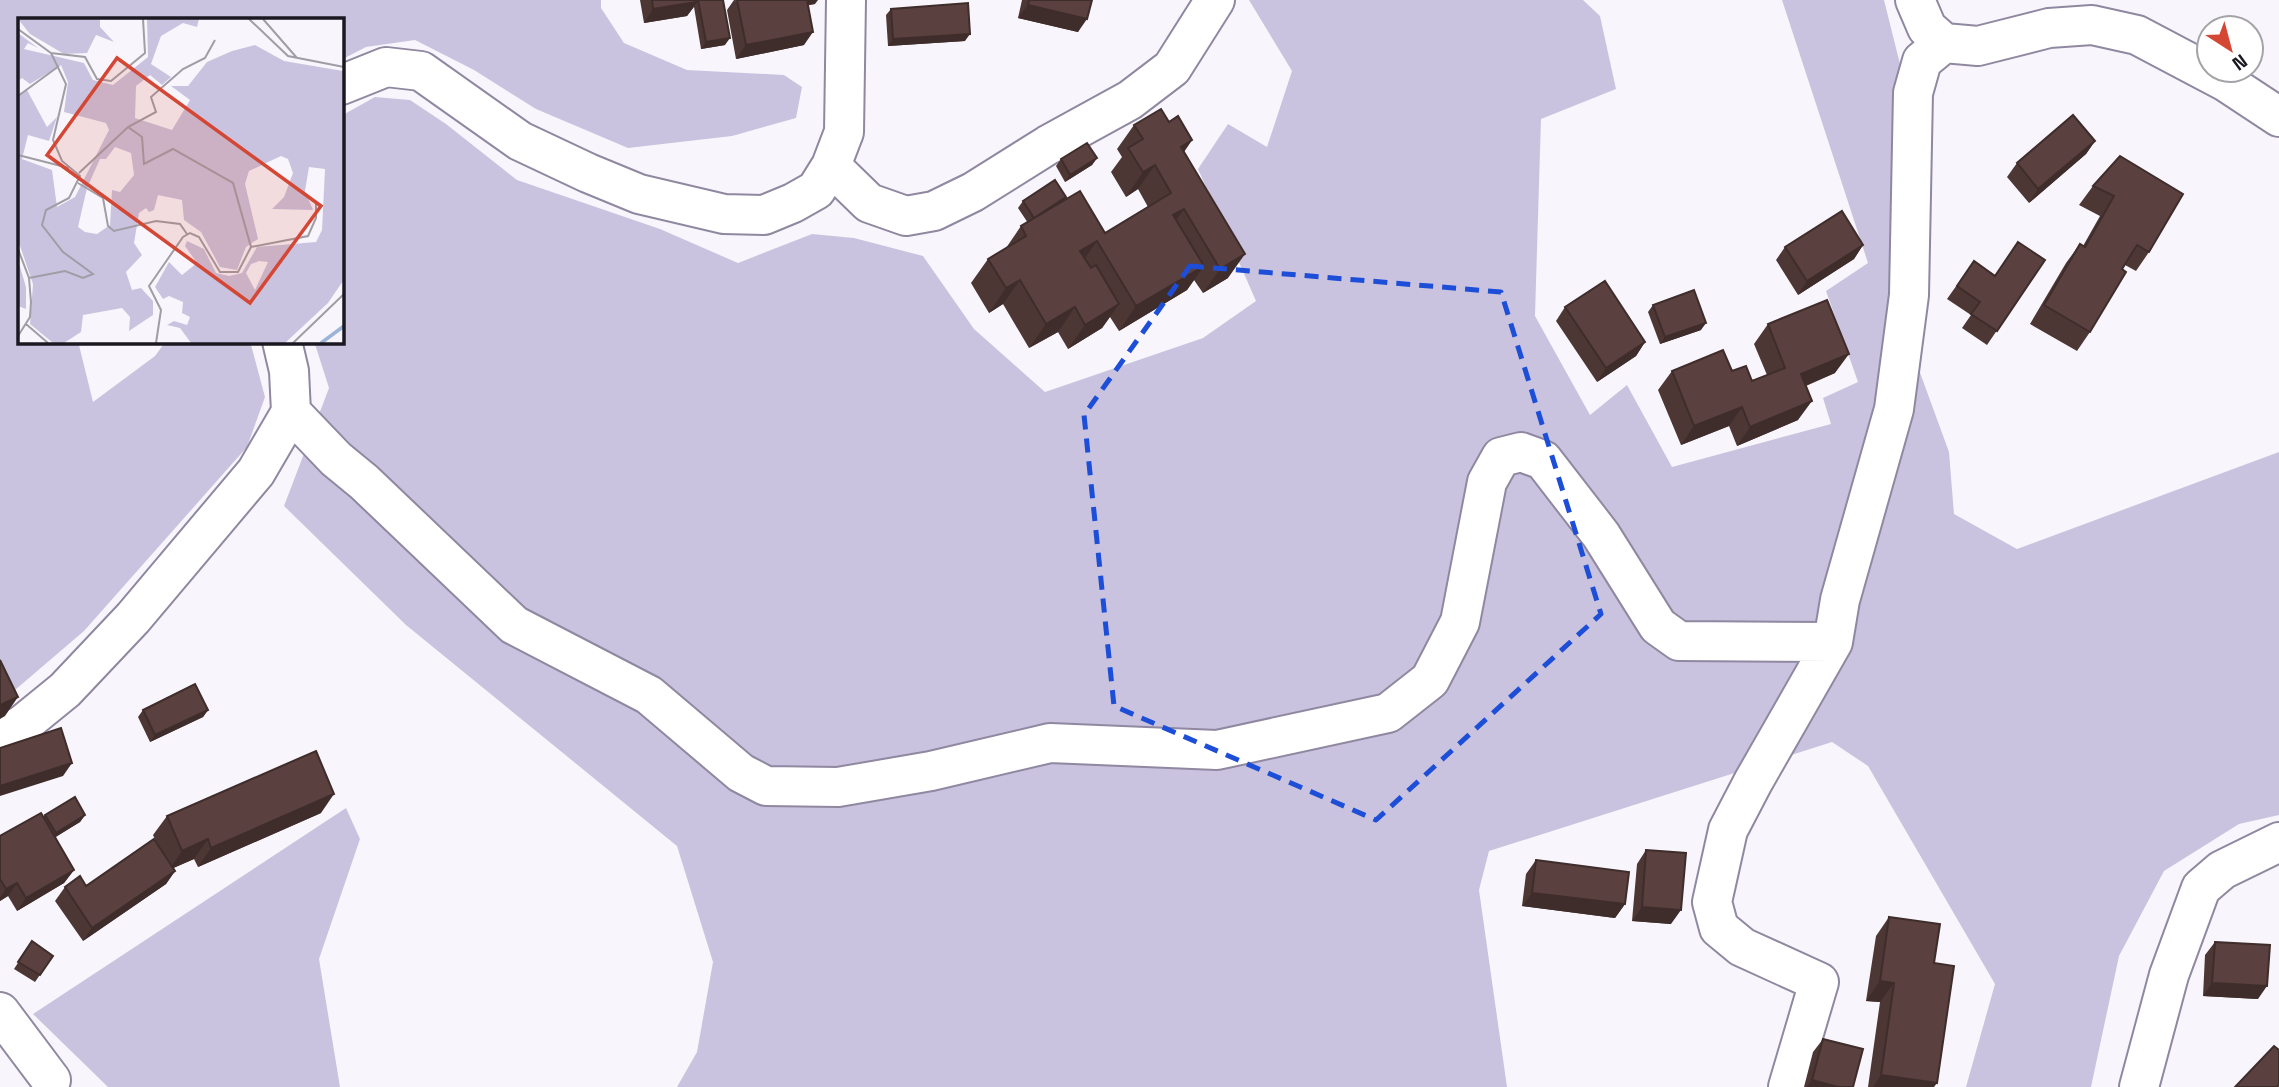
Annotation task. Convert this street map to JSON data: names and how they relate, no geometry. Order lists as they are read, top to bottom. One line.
{"north":"bottom right"}
